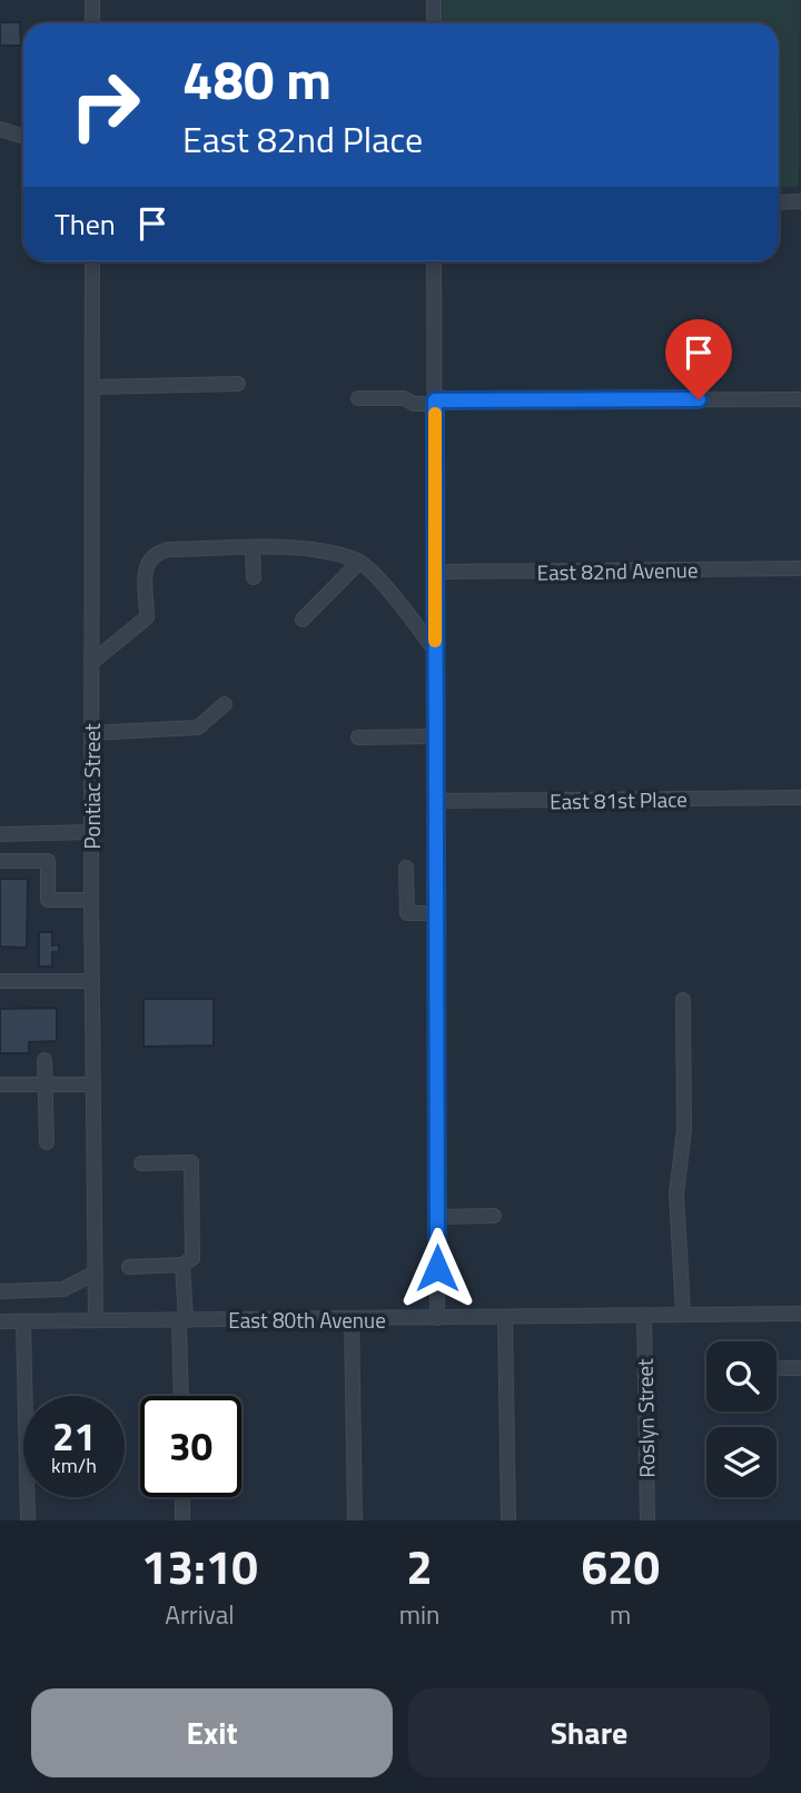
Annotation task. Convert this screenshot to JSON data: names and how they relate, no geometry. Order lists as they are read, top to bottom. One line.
{"streets":{"street":["East 82nd Avenue","Pontiac Street","East 81st Place","East 80th Avenue","Roslyn Street"]},"crossings":[["Pontiac Street","East 80th Avenue"],["East 80th Avenue","Roslyn Street"]],"page":{"turn":["480 m","East 82nd Place"],"then":"Then","speed":"21 km/h","limit":"30","eta":["13:10","Arrival","2","min","620","m"],"buttons":["Exit","Share"]}}
